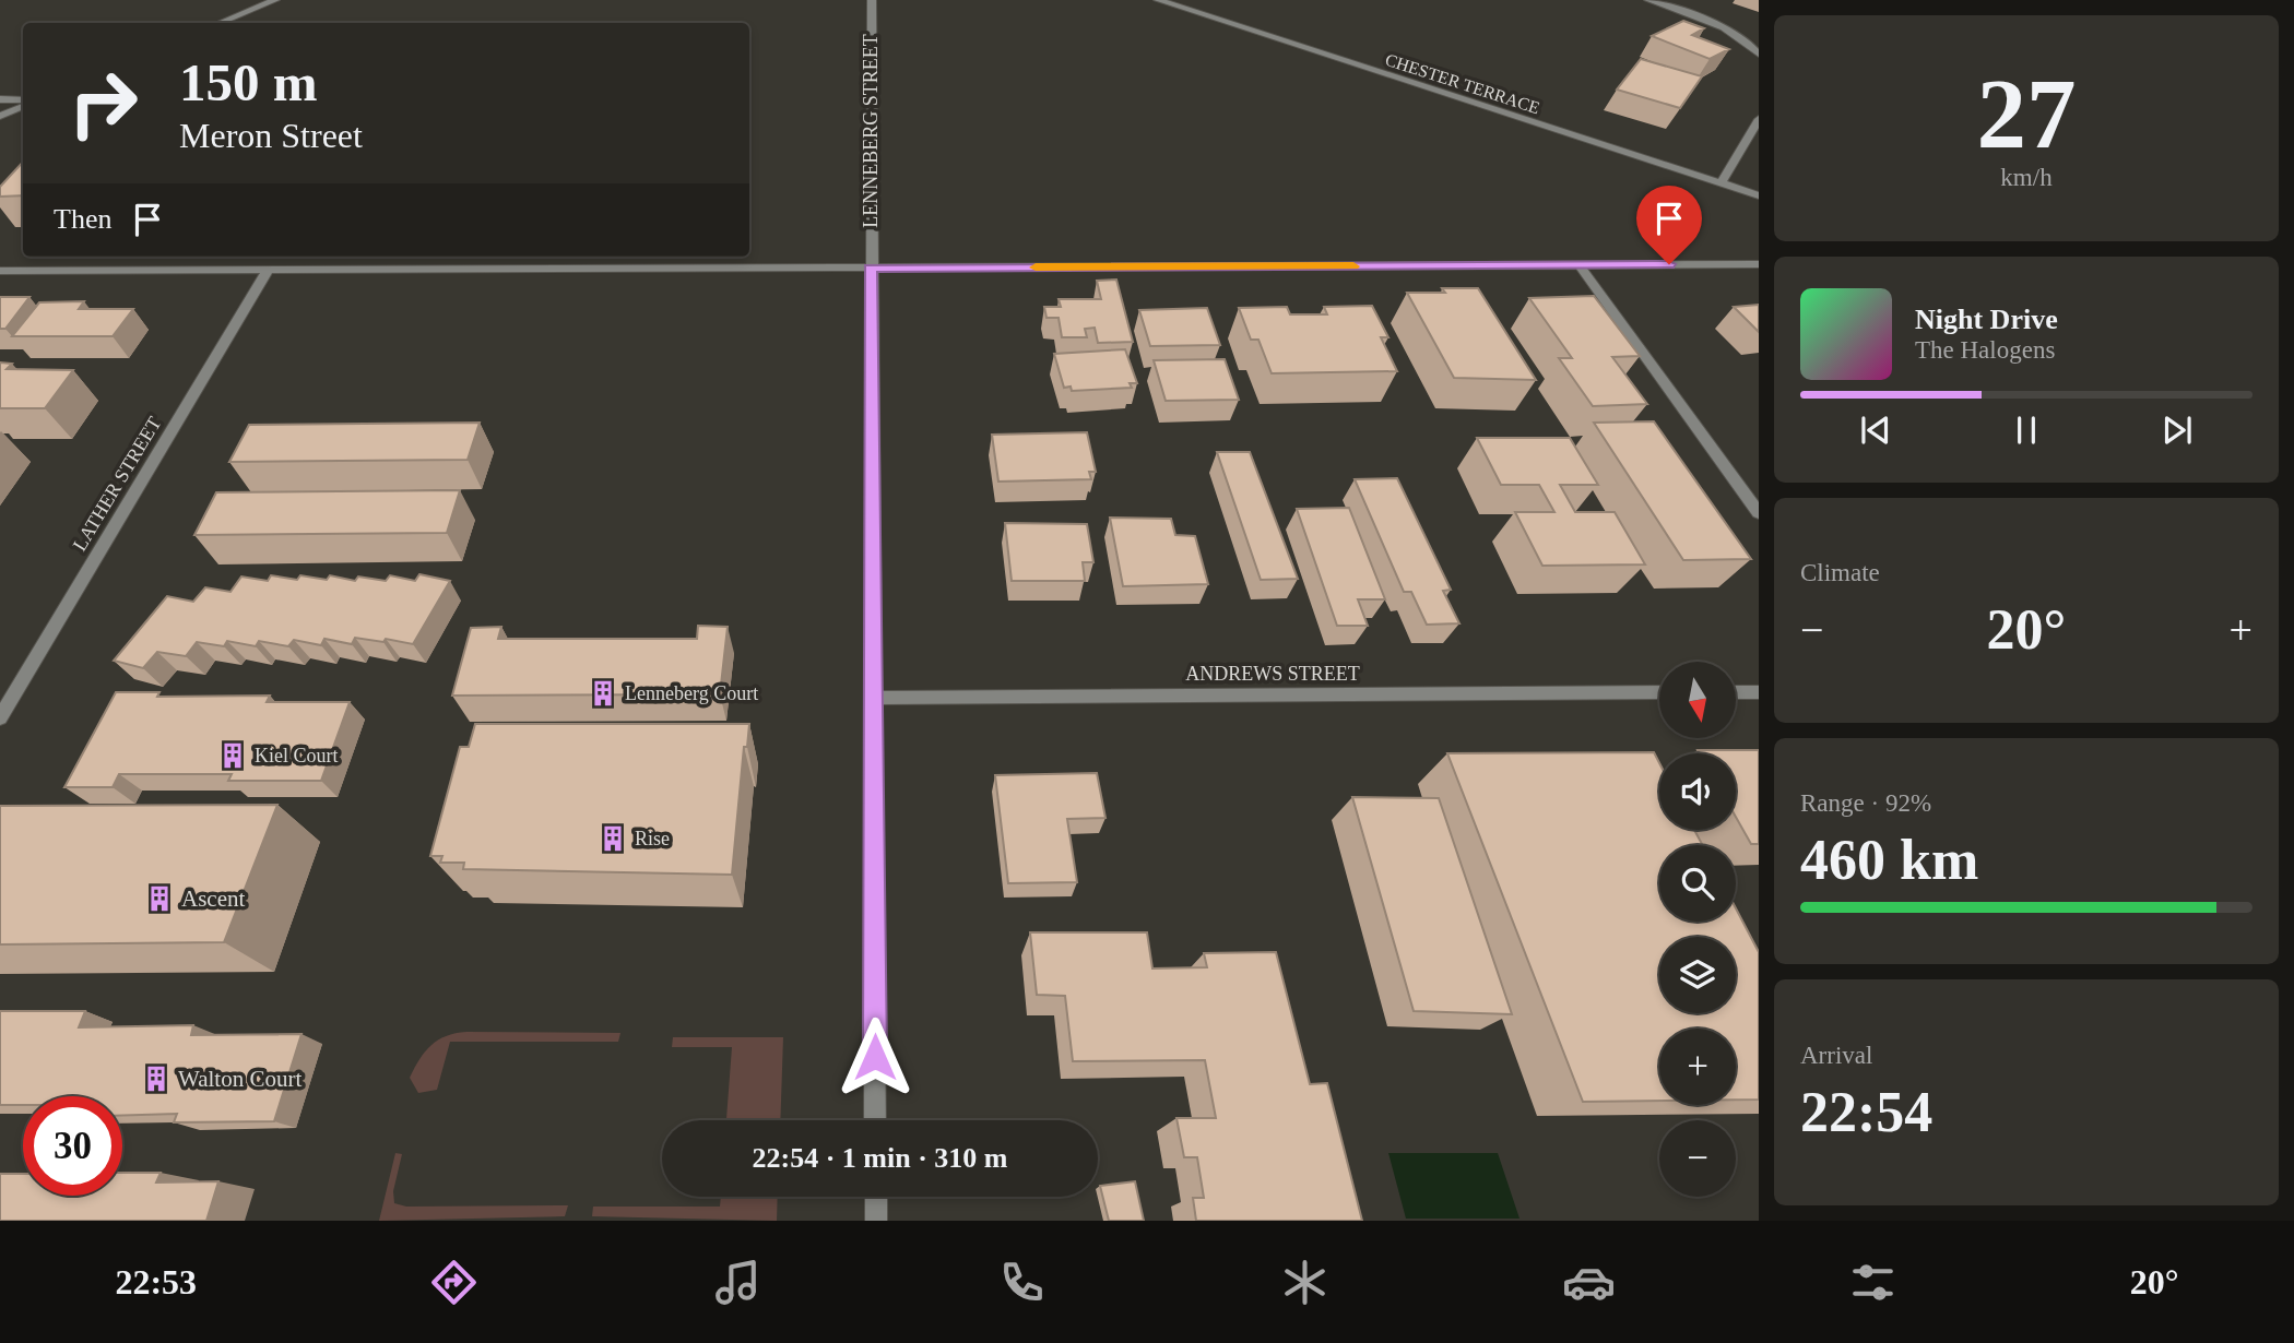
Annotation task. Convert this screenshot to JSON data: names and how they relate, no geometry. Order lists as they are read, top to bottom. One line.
{"streets":{"street":["CHESTER TERRACE","LENNEBERG STREET","LATHER STREET","ANDREWS STREET"]},"crossings":[["LENNEBERG STREET","ANDREWS STREET"]],"places":{"building":["Lenneberg Court","Kiel Court","Rise","Ascent","Walton Court"]},"north":"bottom","page":{"tile":[["27","km/h"],"Climate",["Range · 92%","460 km"],["Arrival","22:54"]],"turn":["150 m","Meron Street"],"then":"Then","song":["Night Drive","The Halogens"],"heat":["−","20°","+"],"map_buttons":["+","−"],"limit":"30","trip":"22:54 · 1 min · 310 m","tabs":["22:53","20°"]}}
